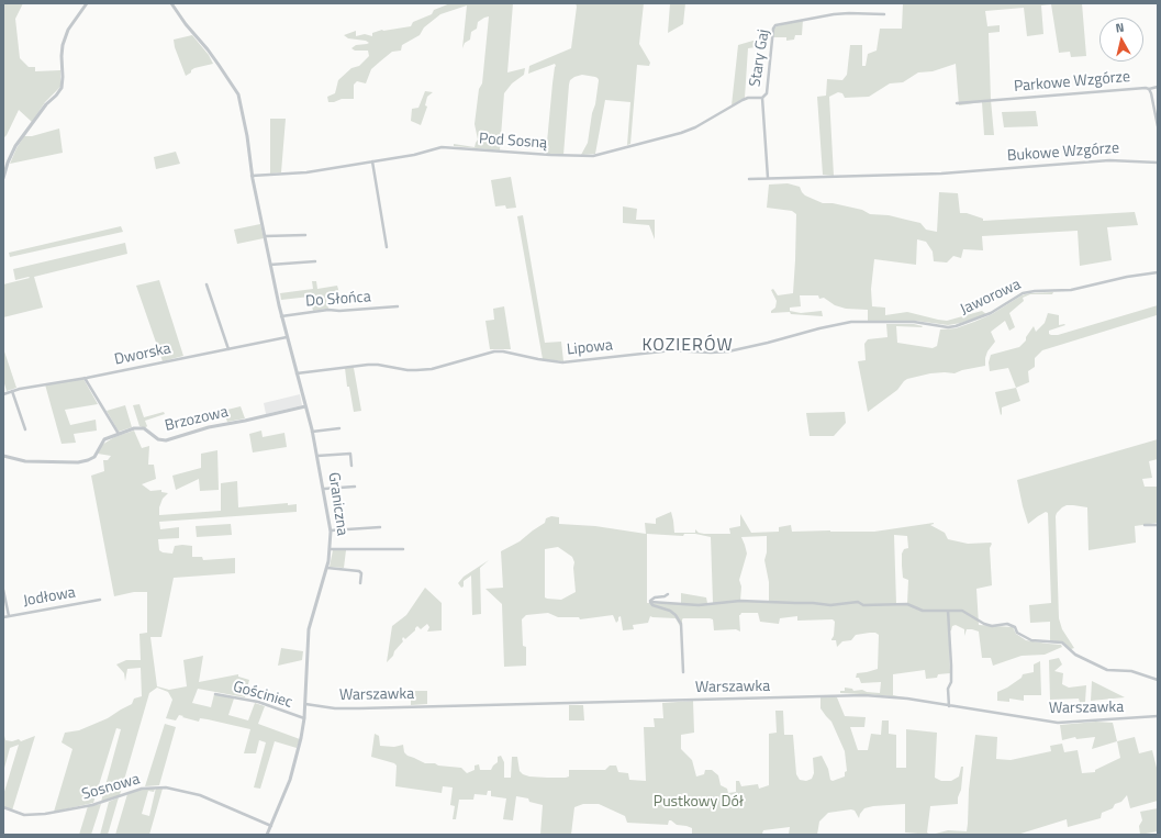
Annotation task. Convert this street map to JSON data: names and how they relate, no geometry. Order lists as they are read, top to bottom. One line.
{"streets":{"street":["Stary Gaj","Parkowe Wzgórze","Pod Sosną","Bukowe Wzgórze","Jaworowa","Do Słońca","Lipowa","Dworska","Brzozowa","Graniczna","Jodłowa","Warszawka","Gościniec","Sosnowa"]},"crossings":[["Stary Gaj","Pod Sosną"],["Pod Sosną","Graniczna"],["Jaworowa","Lipowa"],["Do Słońca","Graniczna"],["Lipowa","Graniczna"],["Dworska","Graniczna"],["Brzozowa","Graniczna"],["Graniczna","Warszawka"],["Graniczna","Gościniec"],["Graniczna","Sosnowa"]],"districts":["KOZIERÓW"],"parks":["Pustkowy Dół"],"north":"top"}
